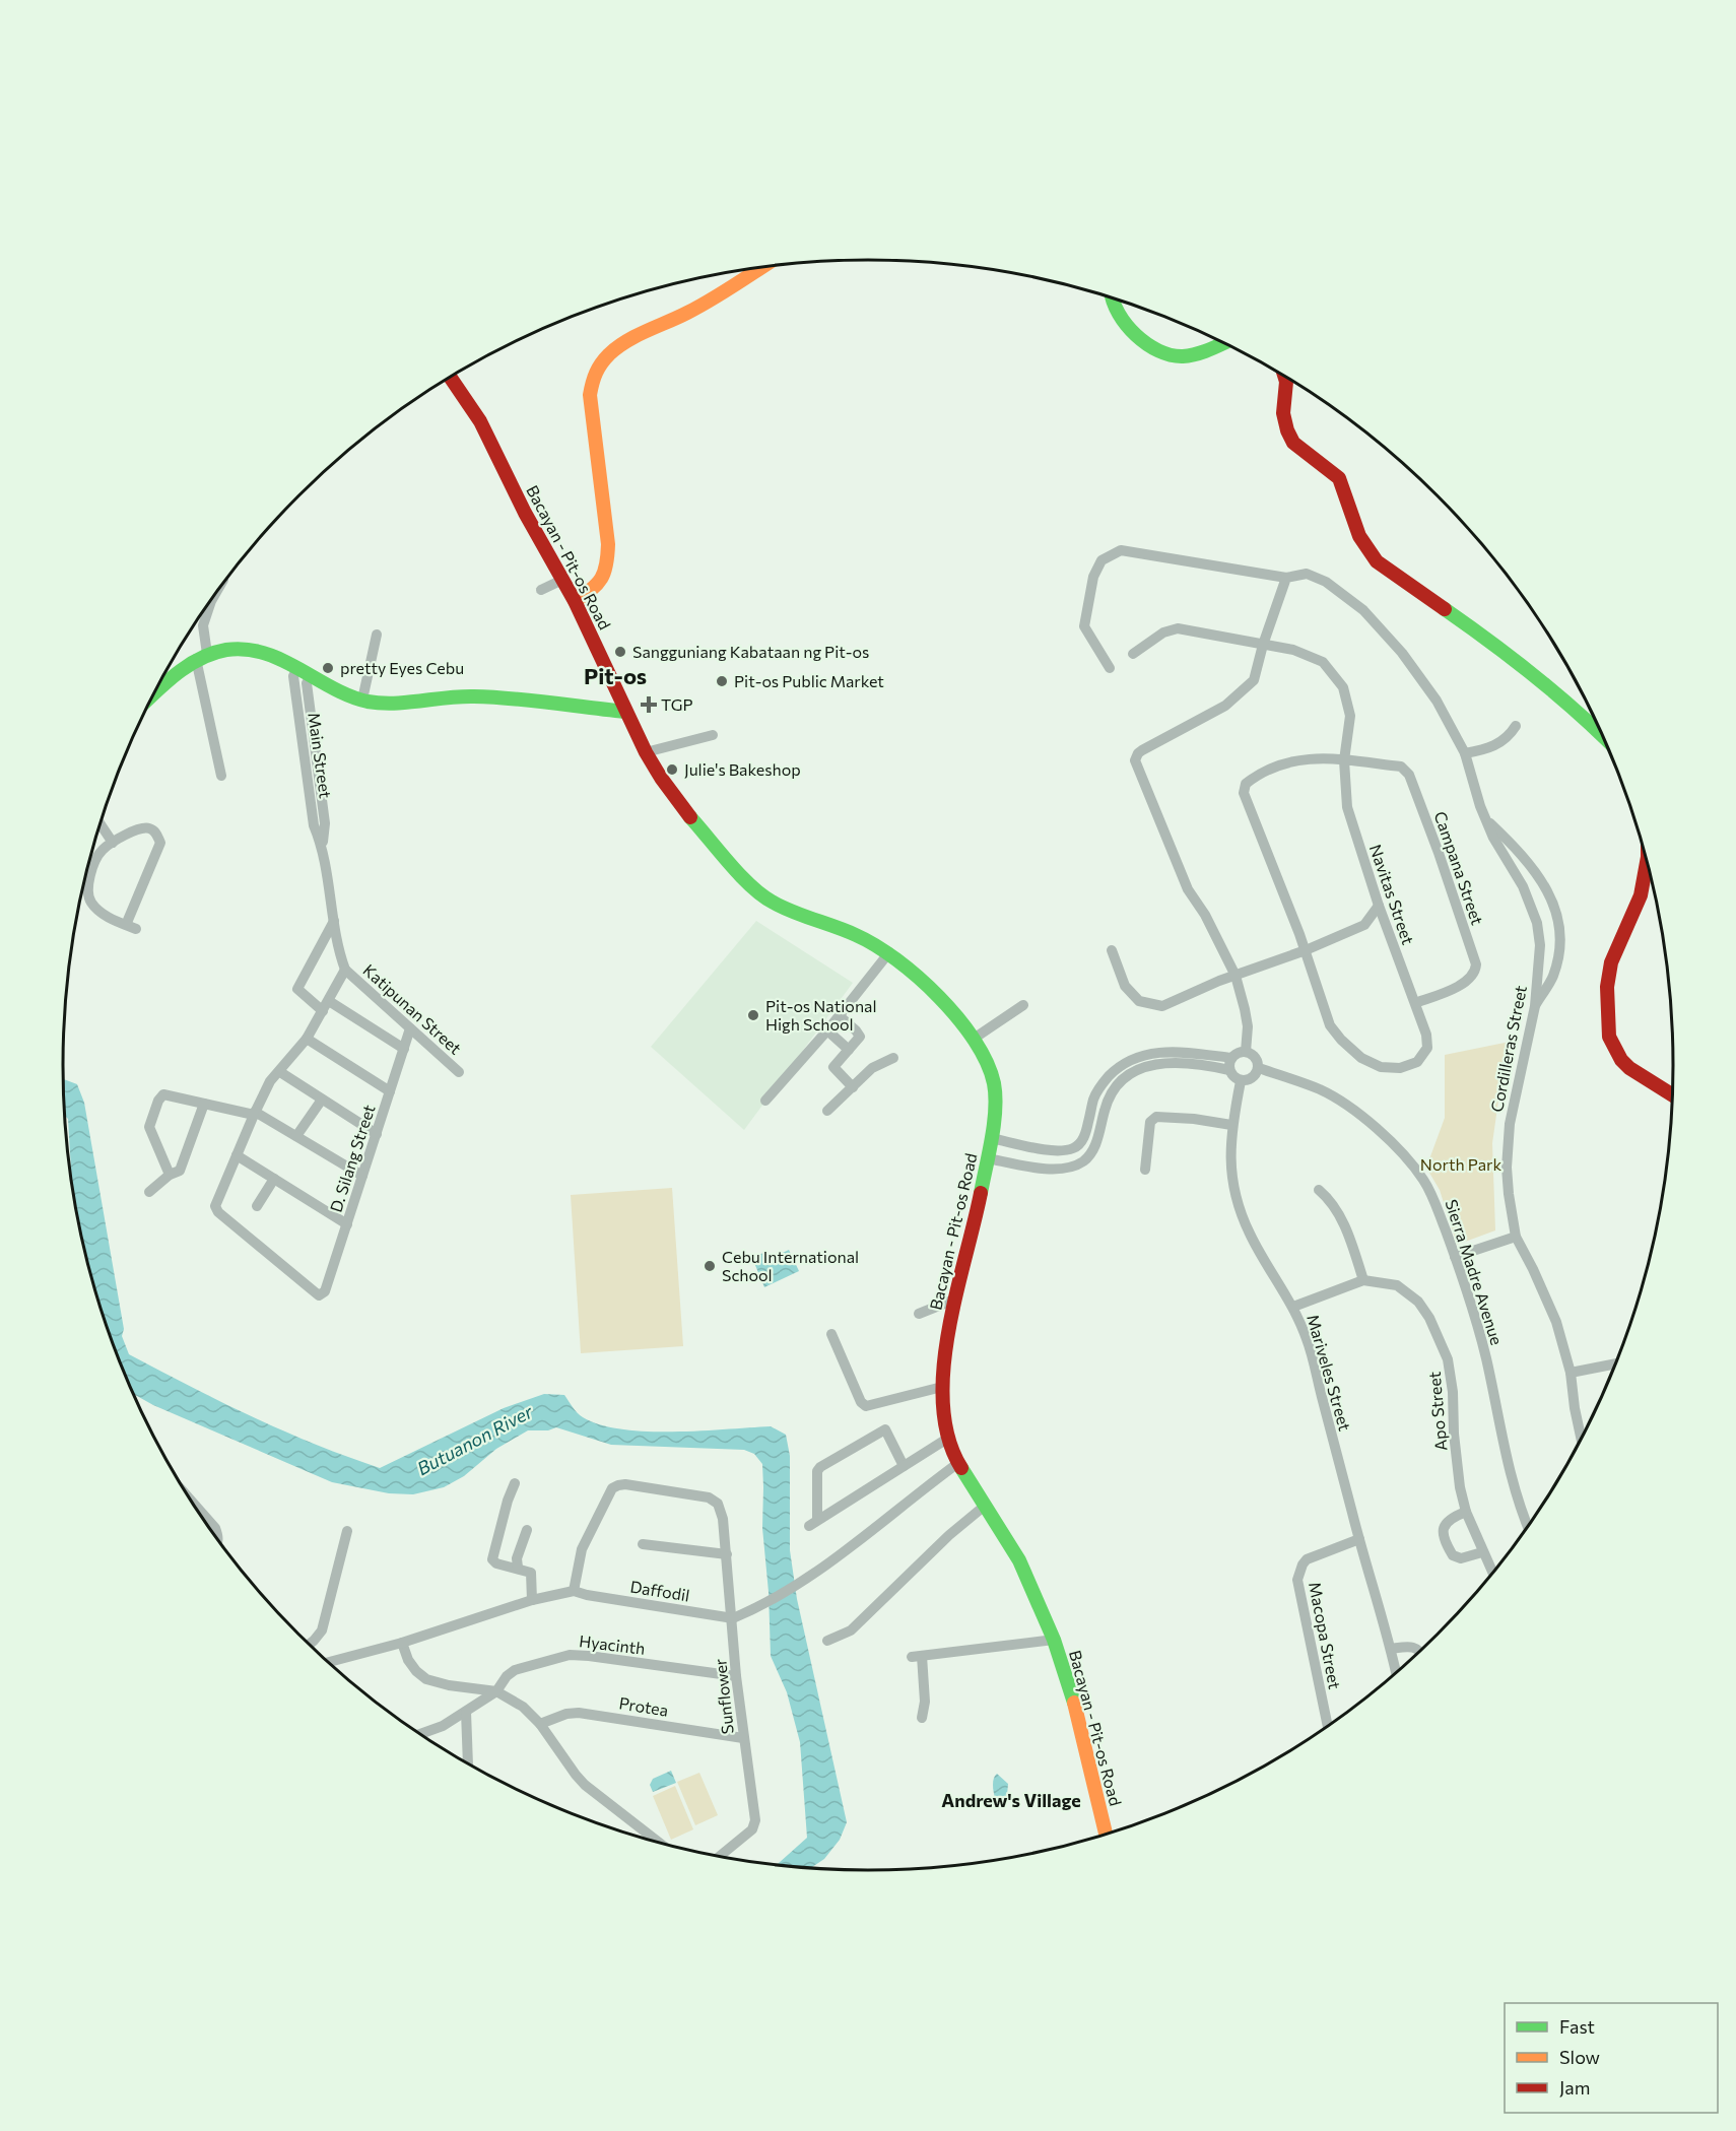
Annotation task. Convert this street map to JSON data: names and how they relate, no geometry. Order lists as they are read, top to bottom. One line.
{"streets":{"street":["Bacayan - Pit-os Road","Main Street","Campana Street","Navitas Street","Katipunan Street","Cordilleras Street","D. Silang Street","Sierra Madre Avenue","Mariveles Street","Apo Street","Daffodil","Macopa Street","Hyacinth","Sunflower","Protea"]},"crossings":[["Main Street","Katipunan Street"],["Campana Street","Navitas Street"],["Katipunan Street","D. Silang Street"],["Sierra Madre Avenue","Mariveles Street"],["Mariveles Street","Apo Street"],["Mariveles Street","Macopa Street"],["Daffodil","Sunflower"],["Hyacinth","Sunflower"],["Sunflower","Protea"]],"districts":["Pit-os","Andrew's Village"],"water":["Butuanon River"],"parks":["North Park"],"places":{"other":["Sangguniang Kabataan ng Pit-os","pretty Eyes Cebu","Pit-os Public Market","Julie's Bakeshop","Pit-os National High School","Cebu International School"],"health":["TGP"]},"legend":["Fast","Slow","Jam"]}
